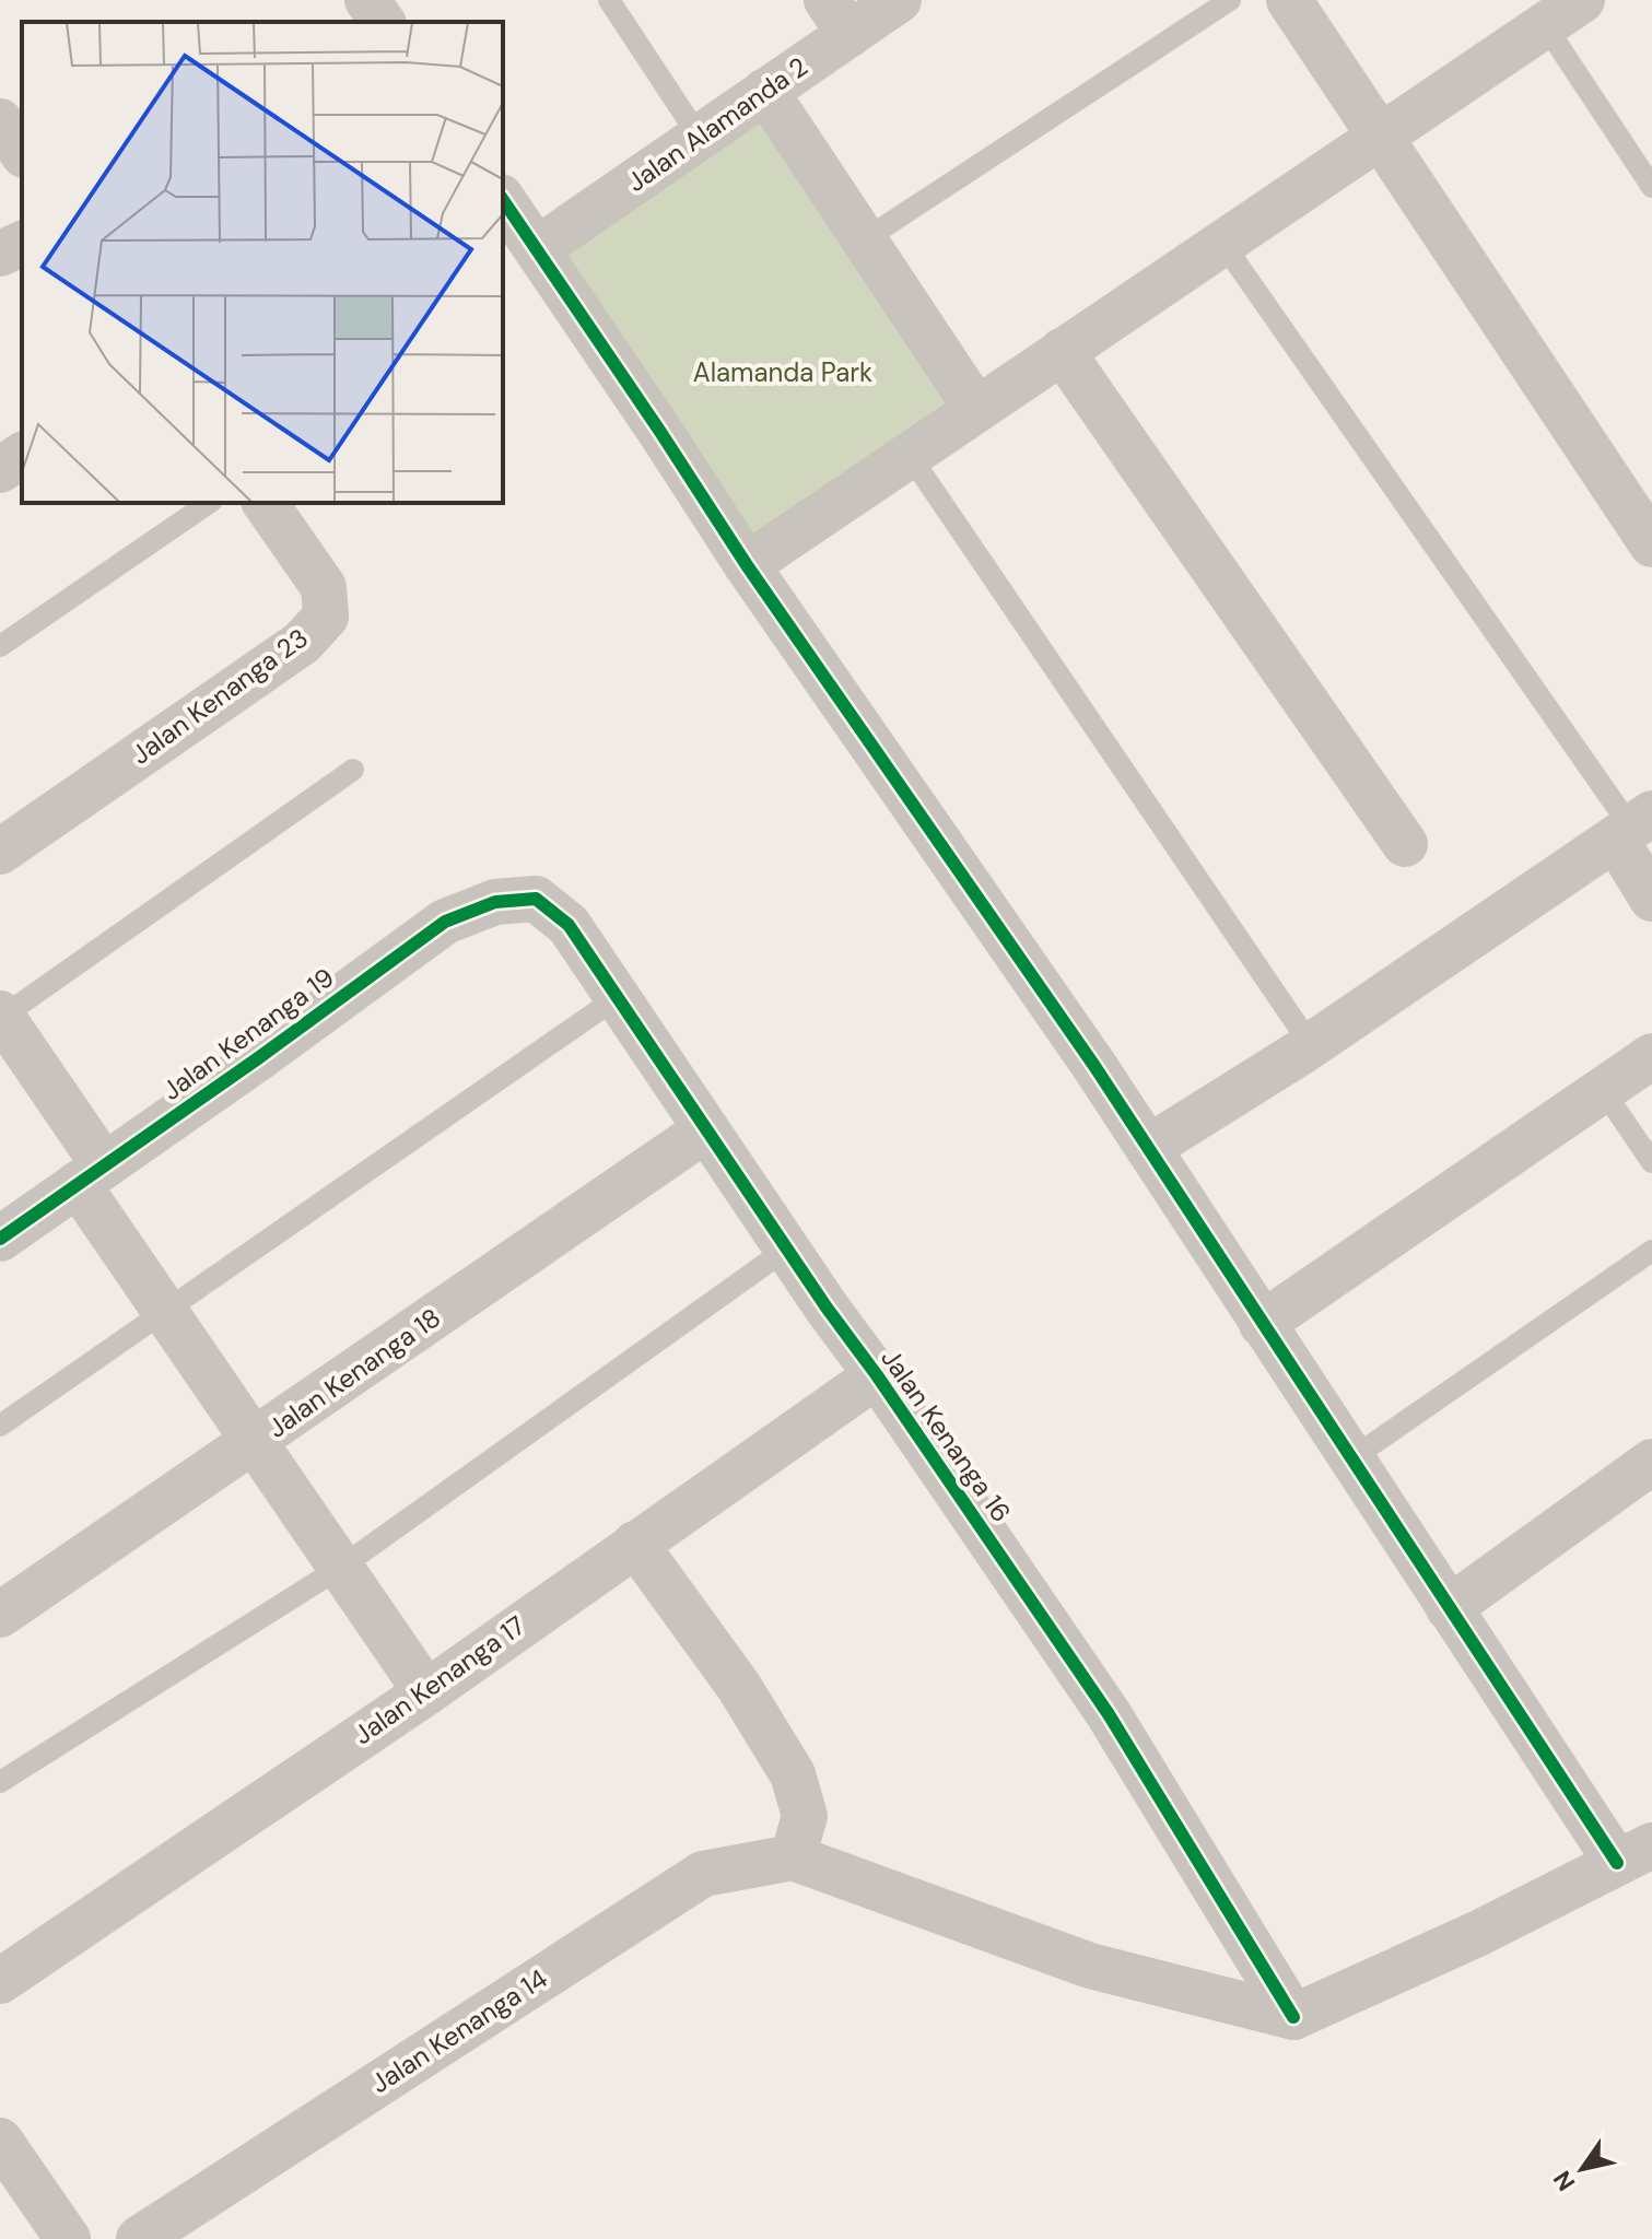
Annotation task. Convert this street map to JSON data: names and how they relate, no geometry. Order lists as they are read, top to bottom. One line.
{"streets":{"street":["Jalan Alamanda 2","Jalan Kenanga 23","Jalan Kenanga 19","Jalan Kenanga 18","Jalan Kenanga 16","Jalan Kenanga 17","Jalan Kenanga 14"]},"crossings":[["Jalan Kenanga 19","Jalan Kenanga 16"],["Jalan Kenanga 18","Jalan Kenanga 16"],["Jalan Kenanga 16","Jalan Kenanga 17"]],"parks":["Alamanda Park"],"north":"bottom left"}
